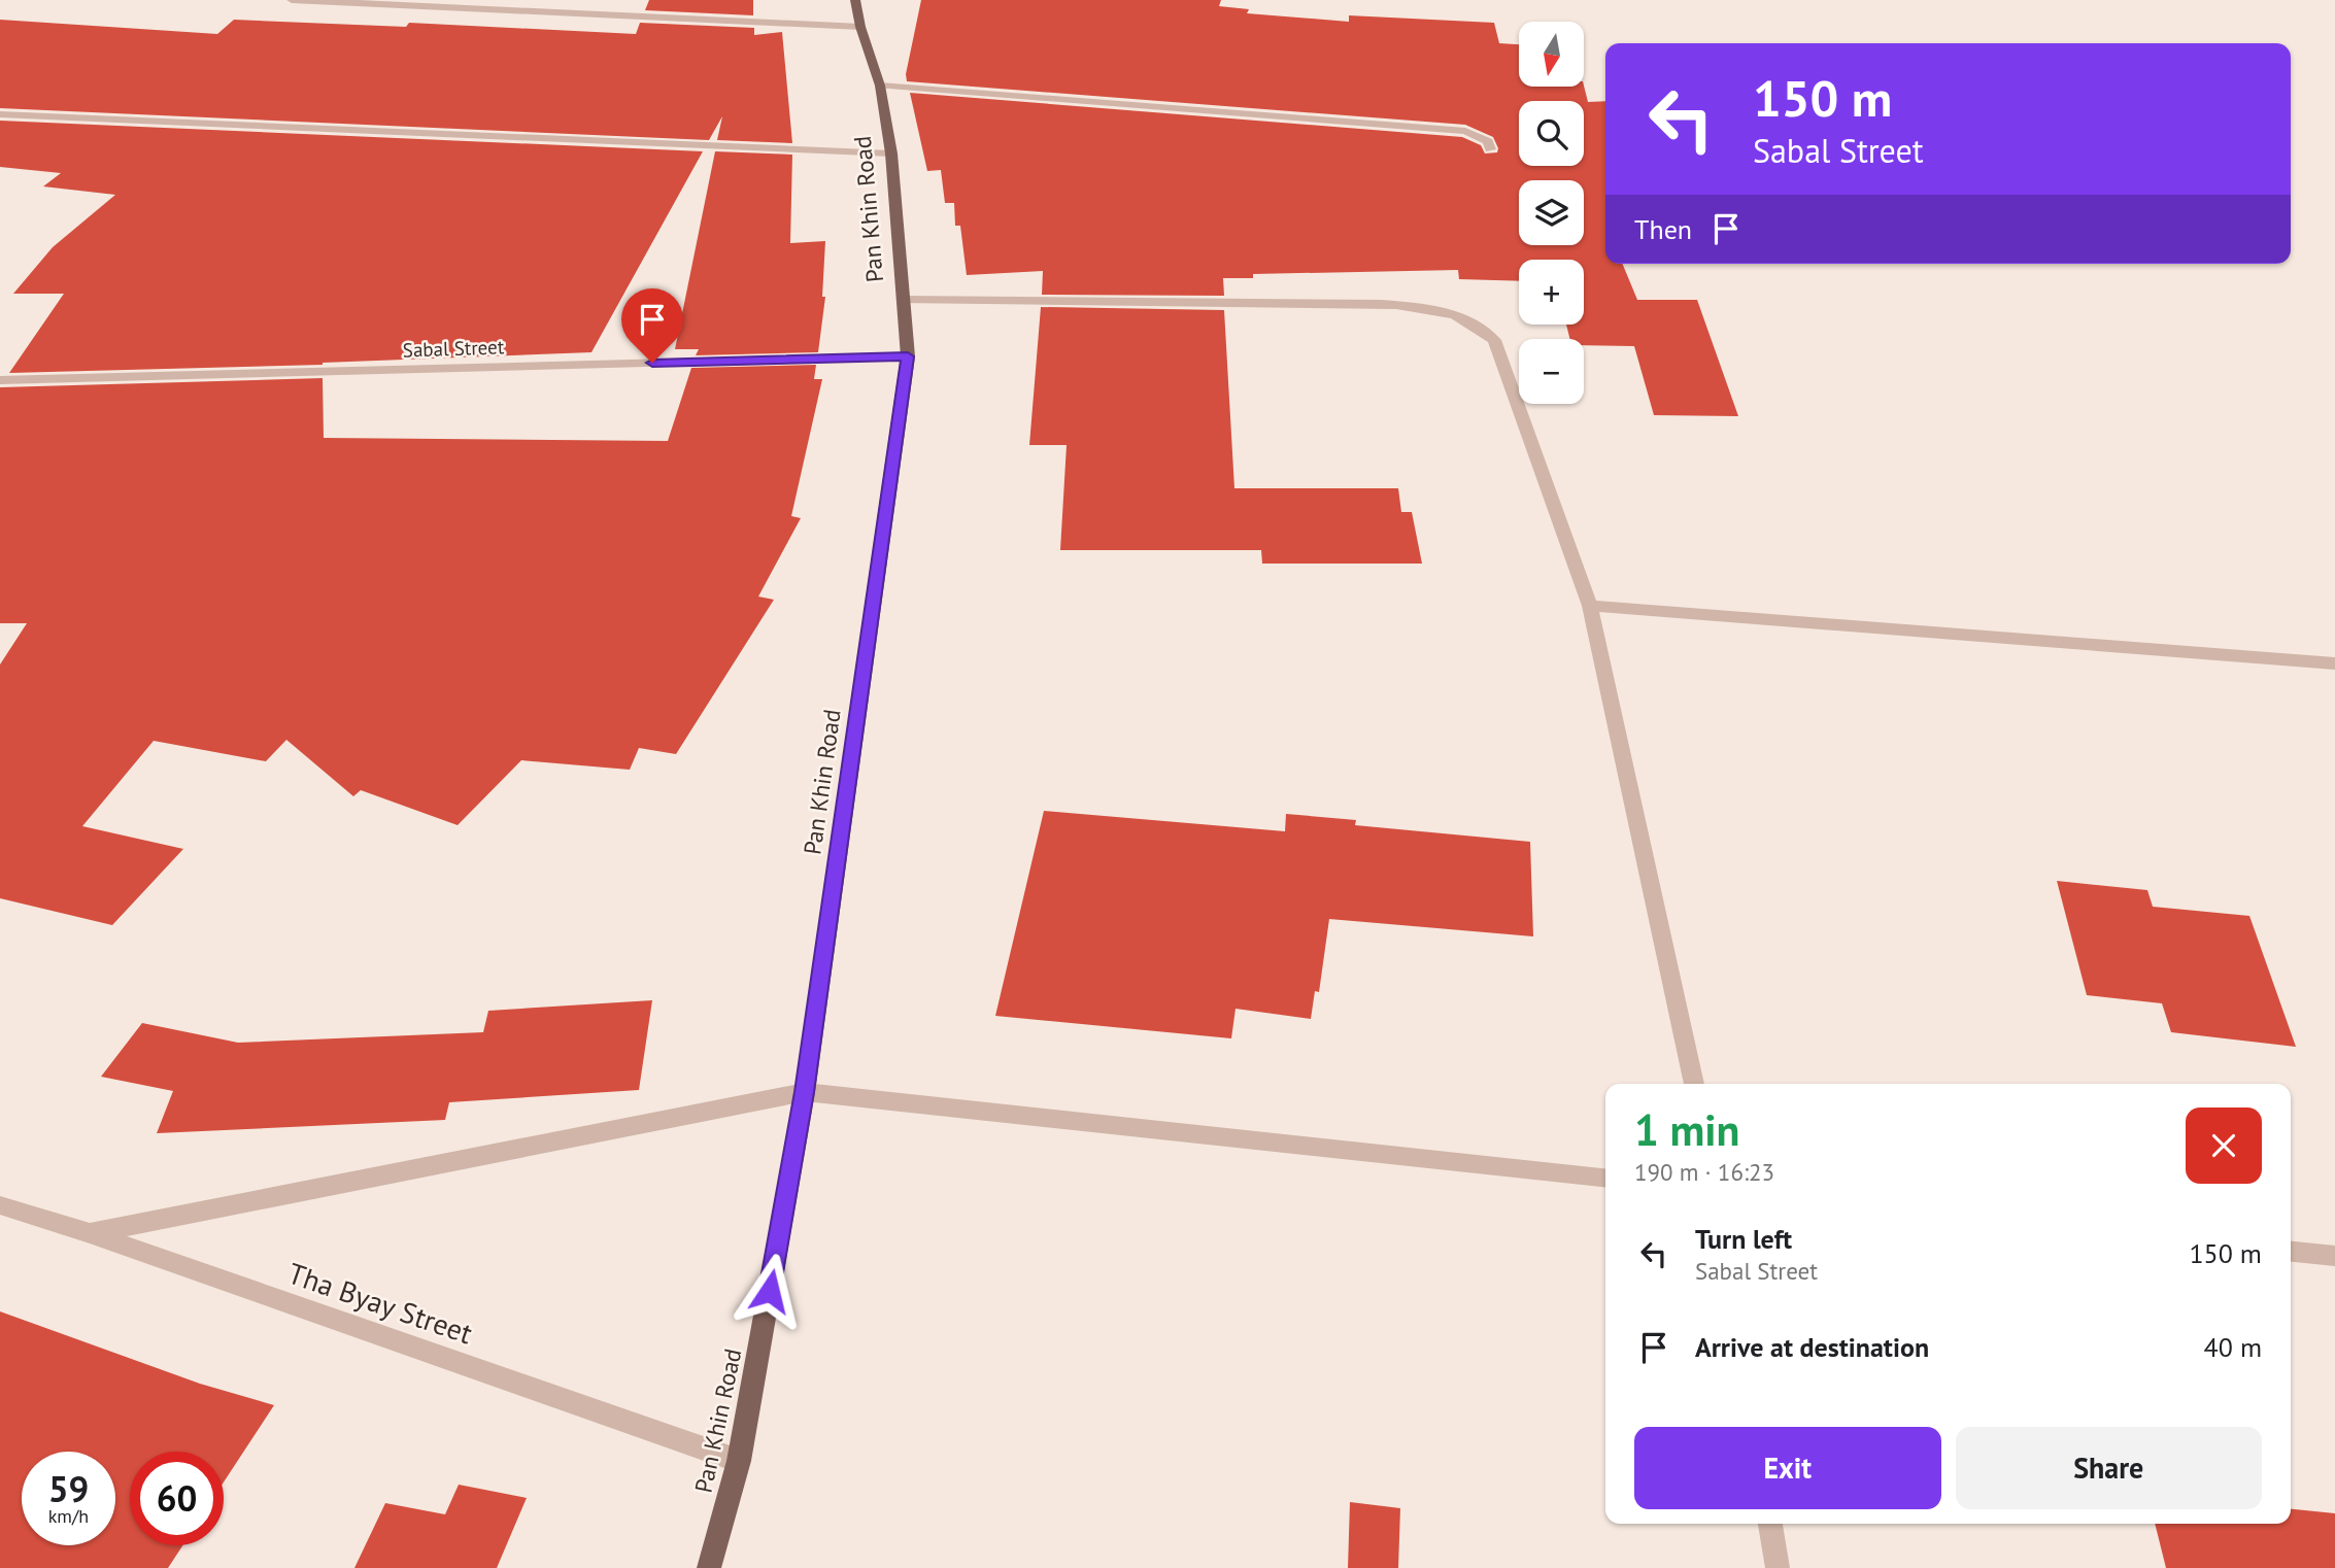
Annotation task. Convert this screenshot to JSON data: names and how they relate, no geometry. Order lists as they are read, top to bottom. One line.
{"streets":{"main road":["Pan Khin Road"],"street":["Sabal Street","Tha Byay Street"]},"crossings":[["Pan Khin Road","Sabal Street"],["Pan Khin Road","Tha Byay Street"]],"north":"bottom","page":{"map_buttons":["+","−"],"turn":["150 m","Sabal Street"],"then":"Then","heading":["1 min","190 m · 16:23"],"list":[{"name":"Turn left","note":"Sabal Street","value":"150 m"},{"name":"Arrive at destination","value":"40 m"}],"buttons":["Exit","Share"],"speed":"59 km/h","limit":"60"}}
